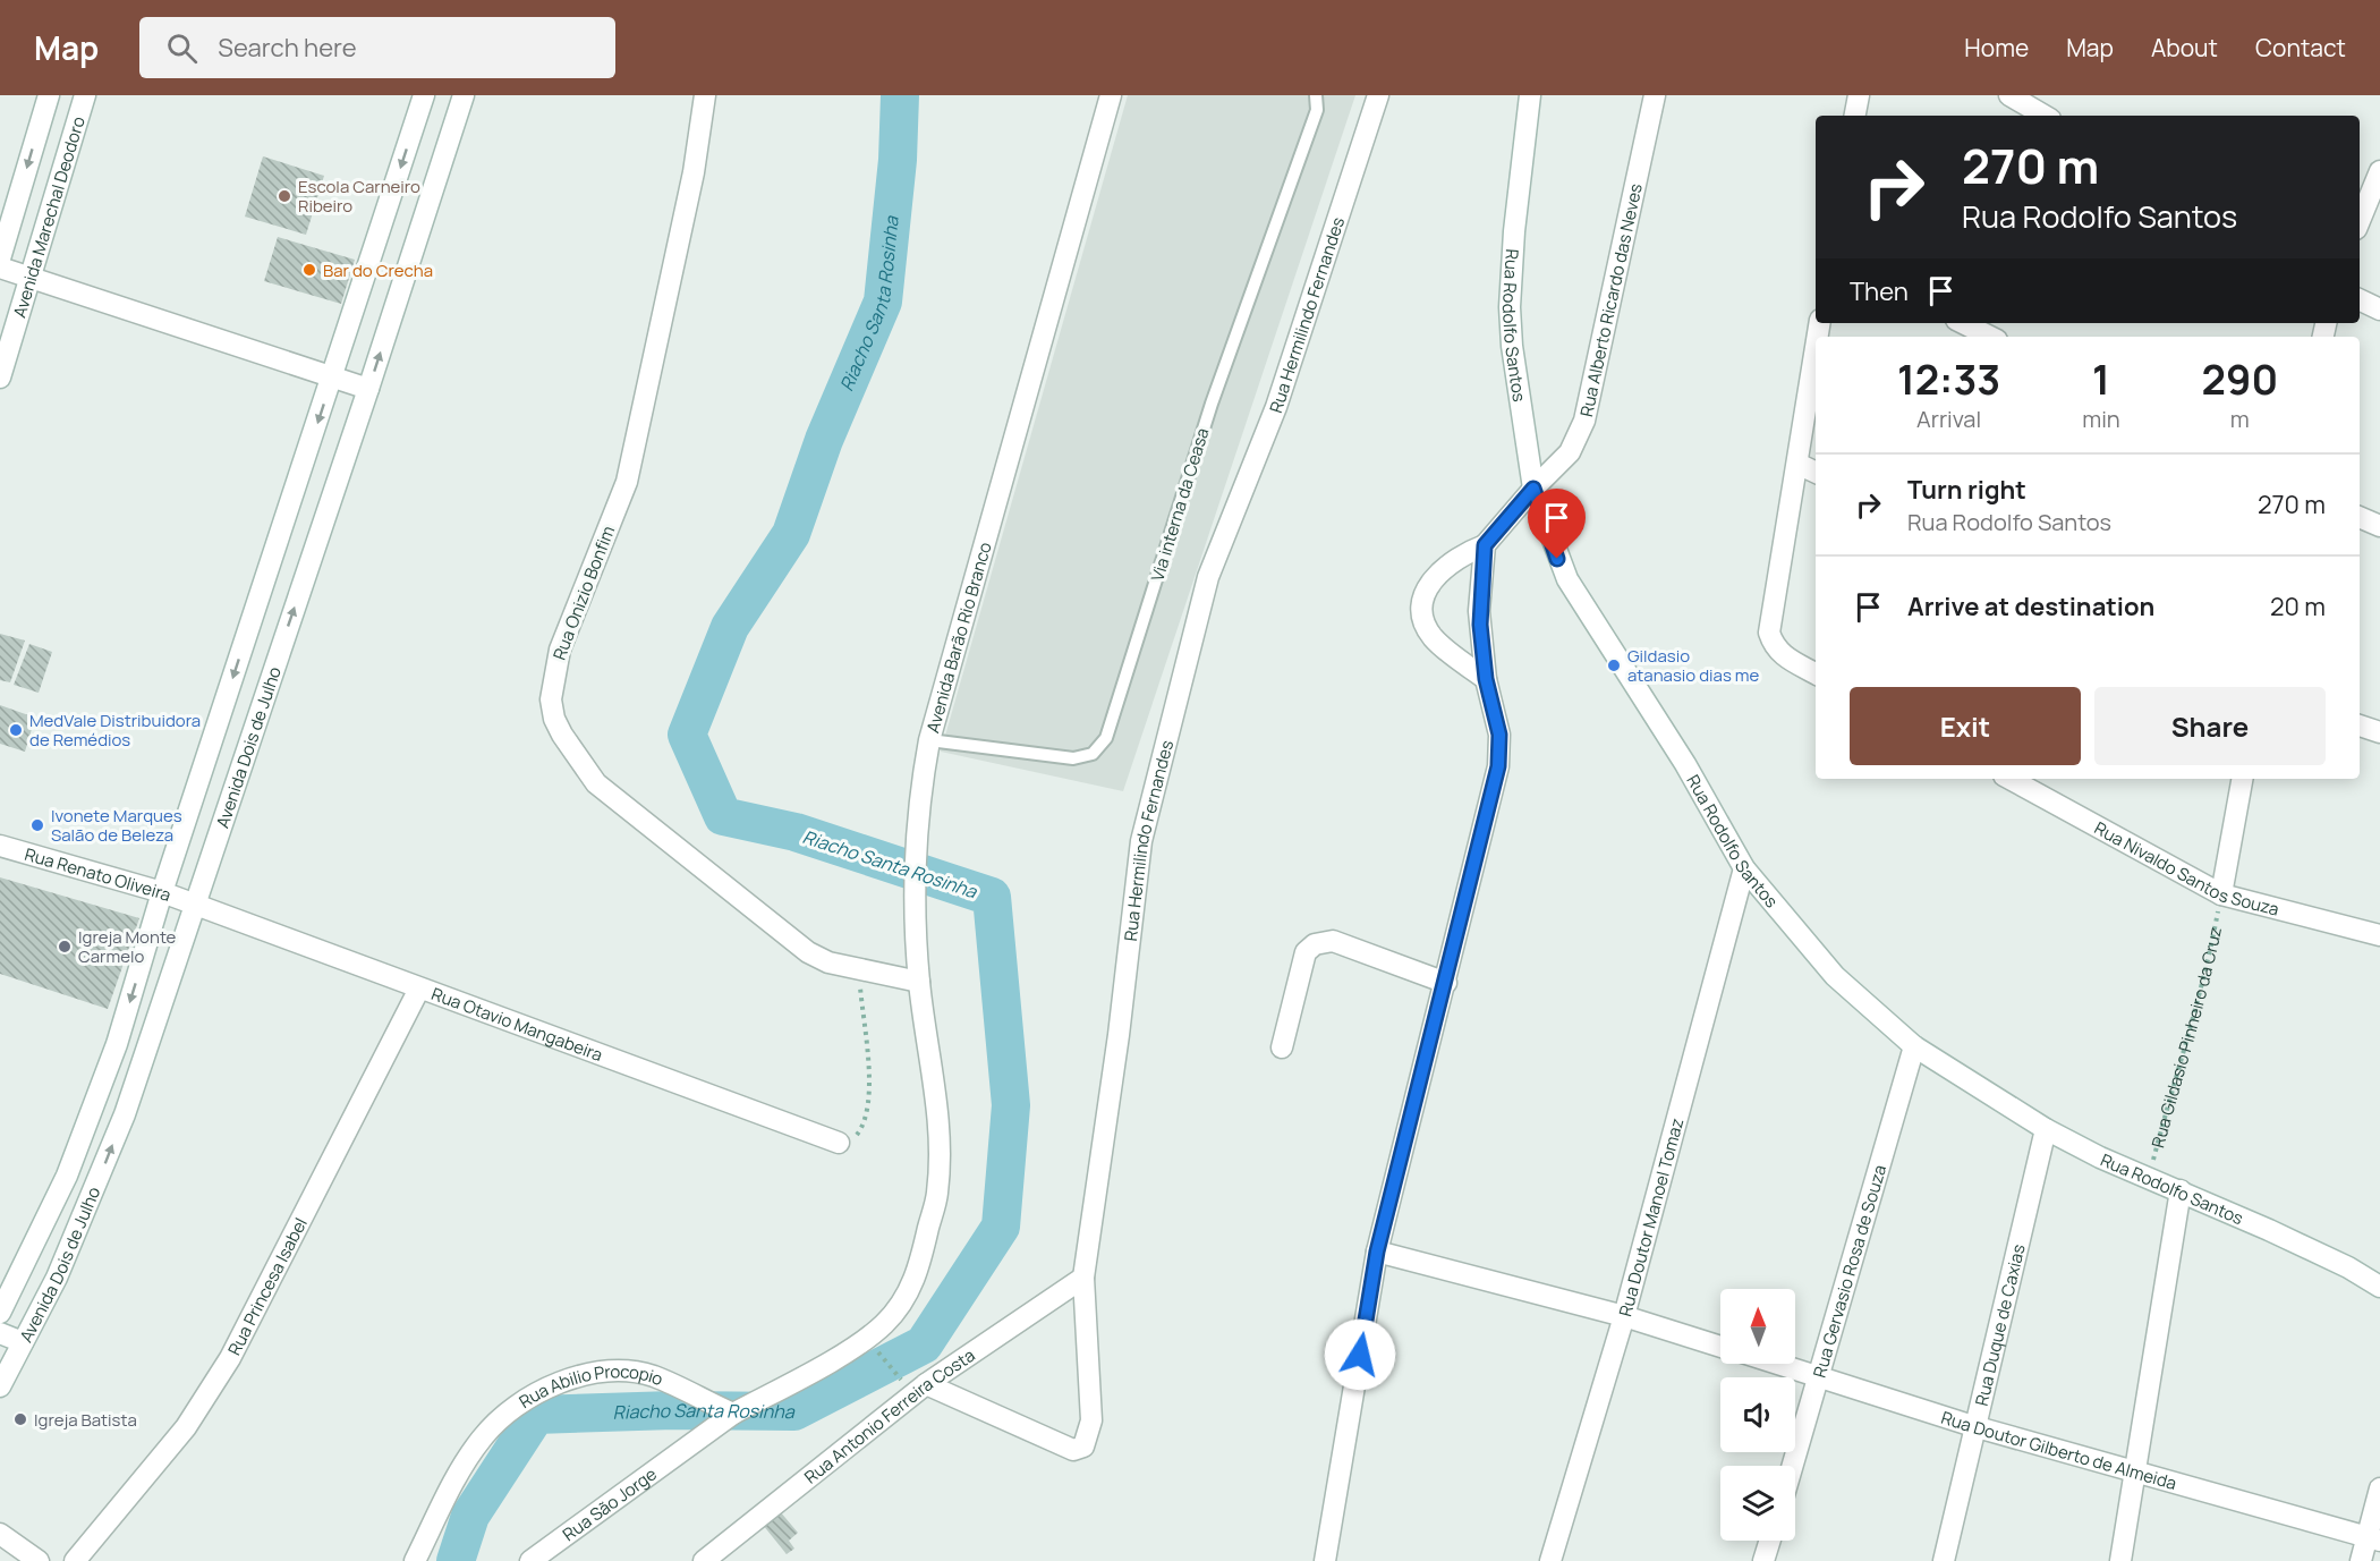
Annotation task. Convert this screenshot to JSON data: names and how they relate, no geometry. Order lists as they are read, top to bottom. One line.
{"streets":{"street":["Avenida Marechal Deodoro","Rua Alberto Ricardo das Neves","Rua Hermilindo Fernandes","Rua Rodolfo Santos","Rua Onizio Bonfim","Avenida Barão Rio Branco","Avenida Dois de Julho","Rua Nivaldo Santos Souza","Rua Renato Oliveira","Rua Otavio Mangabeira","Rua Doutor Manoel Tomaz","Rua Gervasio Rosa de Souza","Rua Princesa Isabel","Rua Duque de Caxias","Rua Abilio Procopio","Rua Antonio Ferreira Costa","Rua Doutor Gilberto de Almeida","Rua São Jorge"],"lane":["Via interna da Ceasa"],"path":["Rua Gildasio Pinheiro da Cruz"]},"crossings":[["Rua Alberto Ricardo das Neves","Rua Rodolfo Santos"],["Rua Hermilindo Fernandes","Rua Antonio Ferreira Costa"],["Rua Rodolfo Santos","Rua Gildasio Pinheiro da Cruz"],["Rua Rodolfo Santos","Rua Doutor Manoel Tomaz"],["Rua Rodolfo Santos","Rua Gervasio Rosa de Souza"],["Rua Rodolfo Santos","Rua Duque de Caxias"],["Via interna da Ceasa","Avenida Barão Rio Branco"],["Rua Onizio Bonfim","Avenida Barão Rio Branco"],["Avenida Barão Rio Branco","Rua Abilio Procopio"],["Avenida Barão Rio Branco","Rua São Jorge"],["Avenida Dois de Julho","Rua Renato Oliveira"],["Avenida Dois de Julho","Rua Otavio Mangabeira"],["Rua Nivaldo Santos Souza","Rua Gildasio Pinheiro da Cruz"],["Rua Renato Oliveira","Rua Otavio Mangabeira"],["Rua Otavio Mangabeira","Rua Princesa Isabel"],["Rua Gervasio Rosa de Souza","Rua Doutor Gilberto de Almeida"],["Rua Duque de Caxias","Rua Doutor Gilberto de Almeida"],["Rua Abilio Procopio","Rua São Jorge"]],"water":["Riacho Santa Rosinha"],"places":["Escola Carneiro Ribeiro","Bar do Crecha","Gildasio atanasio dias me","MedVale Distribuidora de Remédios","Ivonete Marques Salão de Beleza","Igreja Monte Carmelo","Igreja Batista"],"north":"top","page":{"header":"Map","search":"Search here","nav":["Home","Map","About","Contact"],"turn":["270 m","Rua Rodolfo Santos"],"then":"Then","eta":["12:33","Arrival","1","min","290","m"],"list":[{"name":"Turn right","note":"Rua Rodolfo Santos","value":"270 m"},{"name":"Arrive at destination","value":"20 m"}],"buttons":["Exit","Share"]}}
